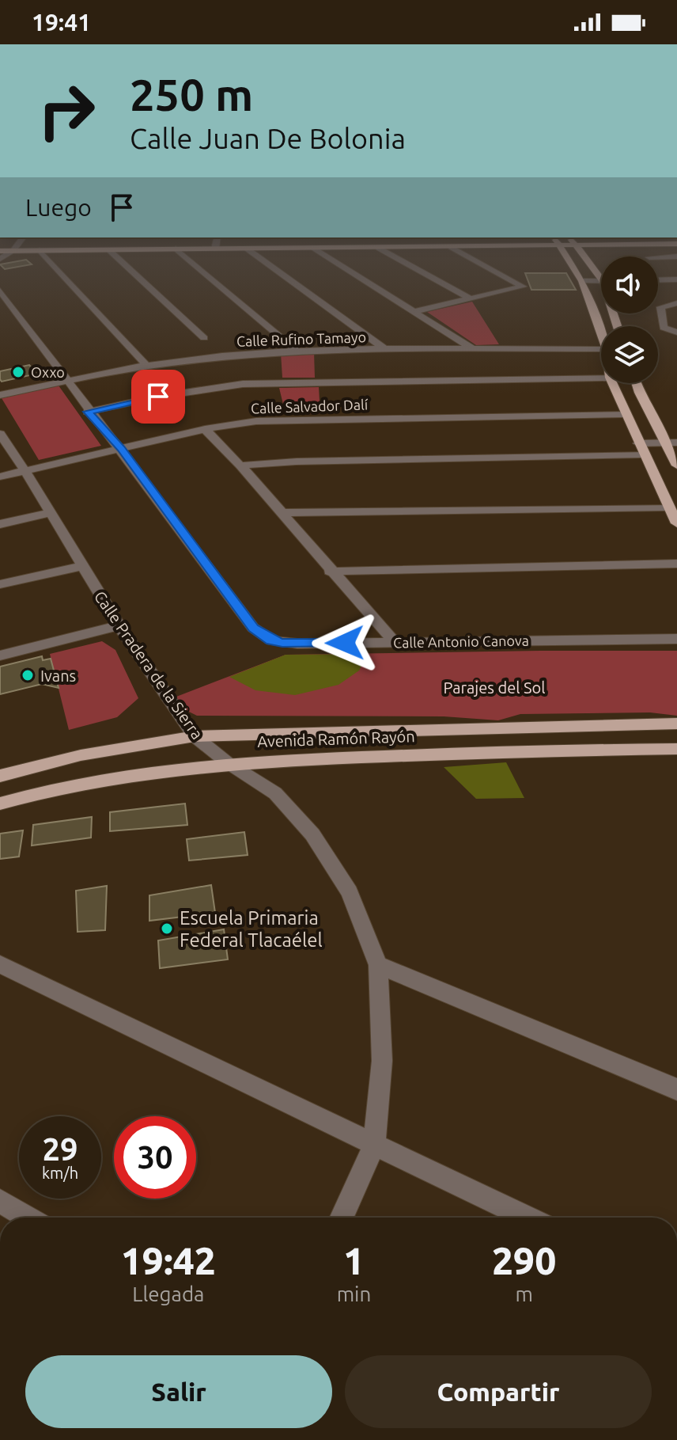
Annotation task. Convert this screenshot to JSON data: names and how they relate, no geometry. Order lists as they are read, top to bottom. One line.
{"streets":{"main road":["Avenida Ramón Rayón"],"street":["Calle Rufino Tamayo","Calle Salvador Dalí","Calle Antonio Canova","Calle Pradera de la Sierra"]},"crossings":[["Calle Rufino Tamayo","Calle Antonio Canova"],["Calle Salvador Dalí","Calle Antonio Canova"],["Calle Salvador Dalí","Calle Pradera de la Sierra"],["Calle Pradera de la Sierra","Avenida Ramón Rayón"]],"parks":["Parajes del Sol"],"places":["Oxxo","Ivans","Escuela Primaria Federal Tlacaélel"],"page":{"status":"19:41","turn":["250 m","Calle Juan De Bolonia"],"then":"Luego","speed":"29 km/h","limit":"30","eta":["19:42","Llegada","1","min","290","m"],"buttons":["Salir","Compartir"]}}
